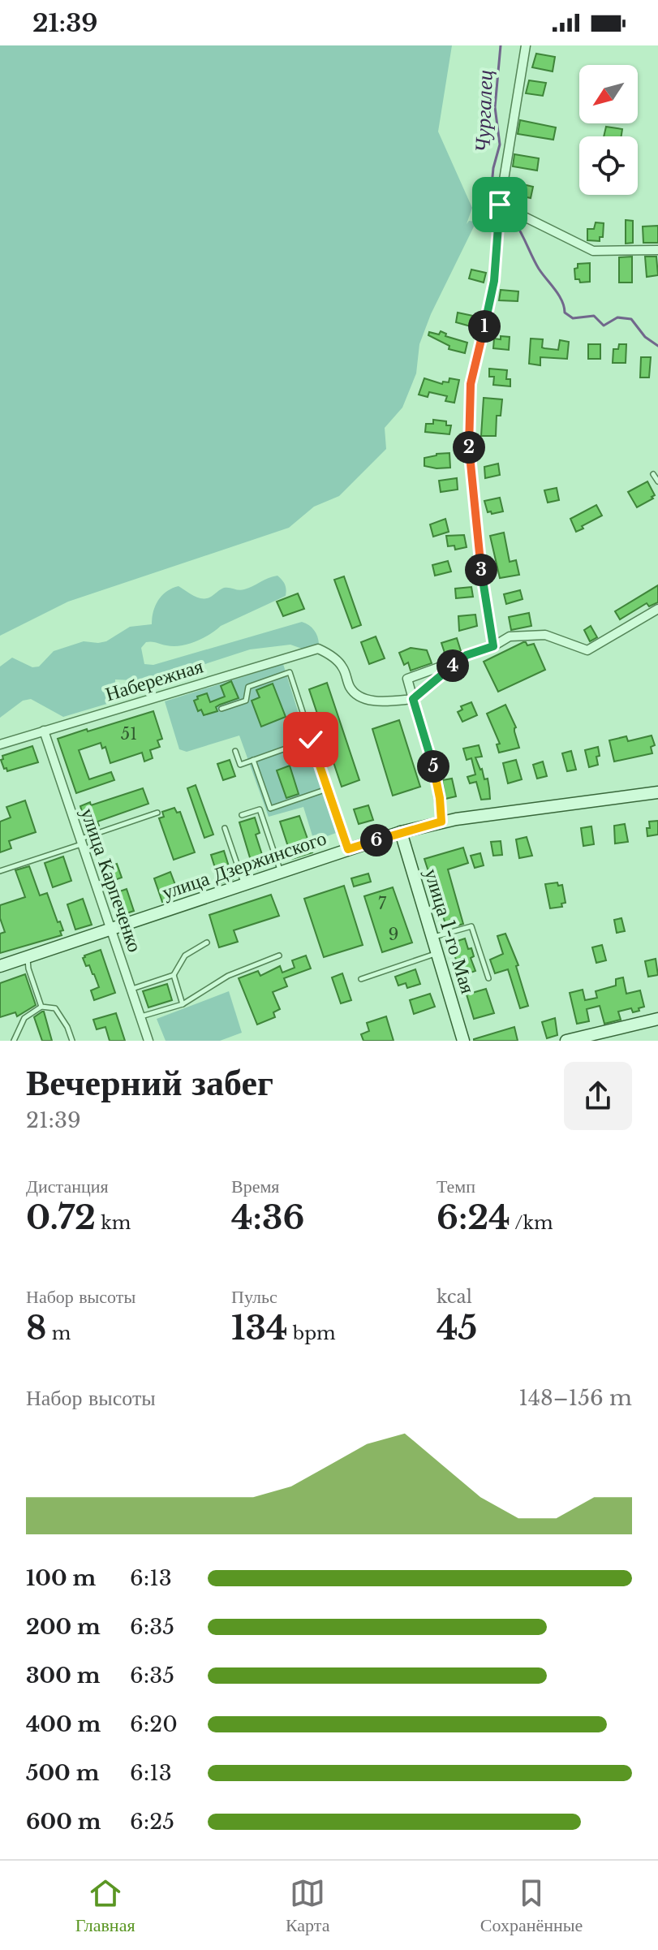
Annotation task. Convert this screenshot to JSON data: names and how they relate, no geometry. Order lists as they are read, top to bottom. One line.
{"streets":{"main road":["улица Дзержинского","улица 1-го Мая"],"street":["Набережная","улица Карпеченко"]},"crossings":[["Набережная","улица Карпеченко"],["улица Дзержинского","улица Карпеченко"],["улица Дзержинского","улица 1-го Мая"]],"water":["Чургалец"],"house_numbers":["51","7","9"],"north":"bottom left","page":{"status":"21:39","pins":["1","2","3","4","5","6"],"heading":["Вечерний забег","21:39"],"stats":[["Дистанция","0.72 km"],["Время","4:36"],["Темп","6:24 /km"],["Набор высоты","8 m"],["Пульс","134 bpm"],["kcal","45"]],"chart":["Набор высоты","148–156 m"],"list":[{"name":"100 m","note":"6:13"},{"name":"200 m","note":"6:35"},{"name":"300 m","note":"6:35"},{"name":"400 m","note":"6:20"},{"name":"500 m","note":"6:13"},{"name":"600 m","note":"6:25"}],"tabs":["Главная","Карта","Сохранённые"]}}
